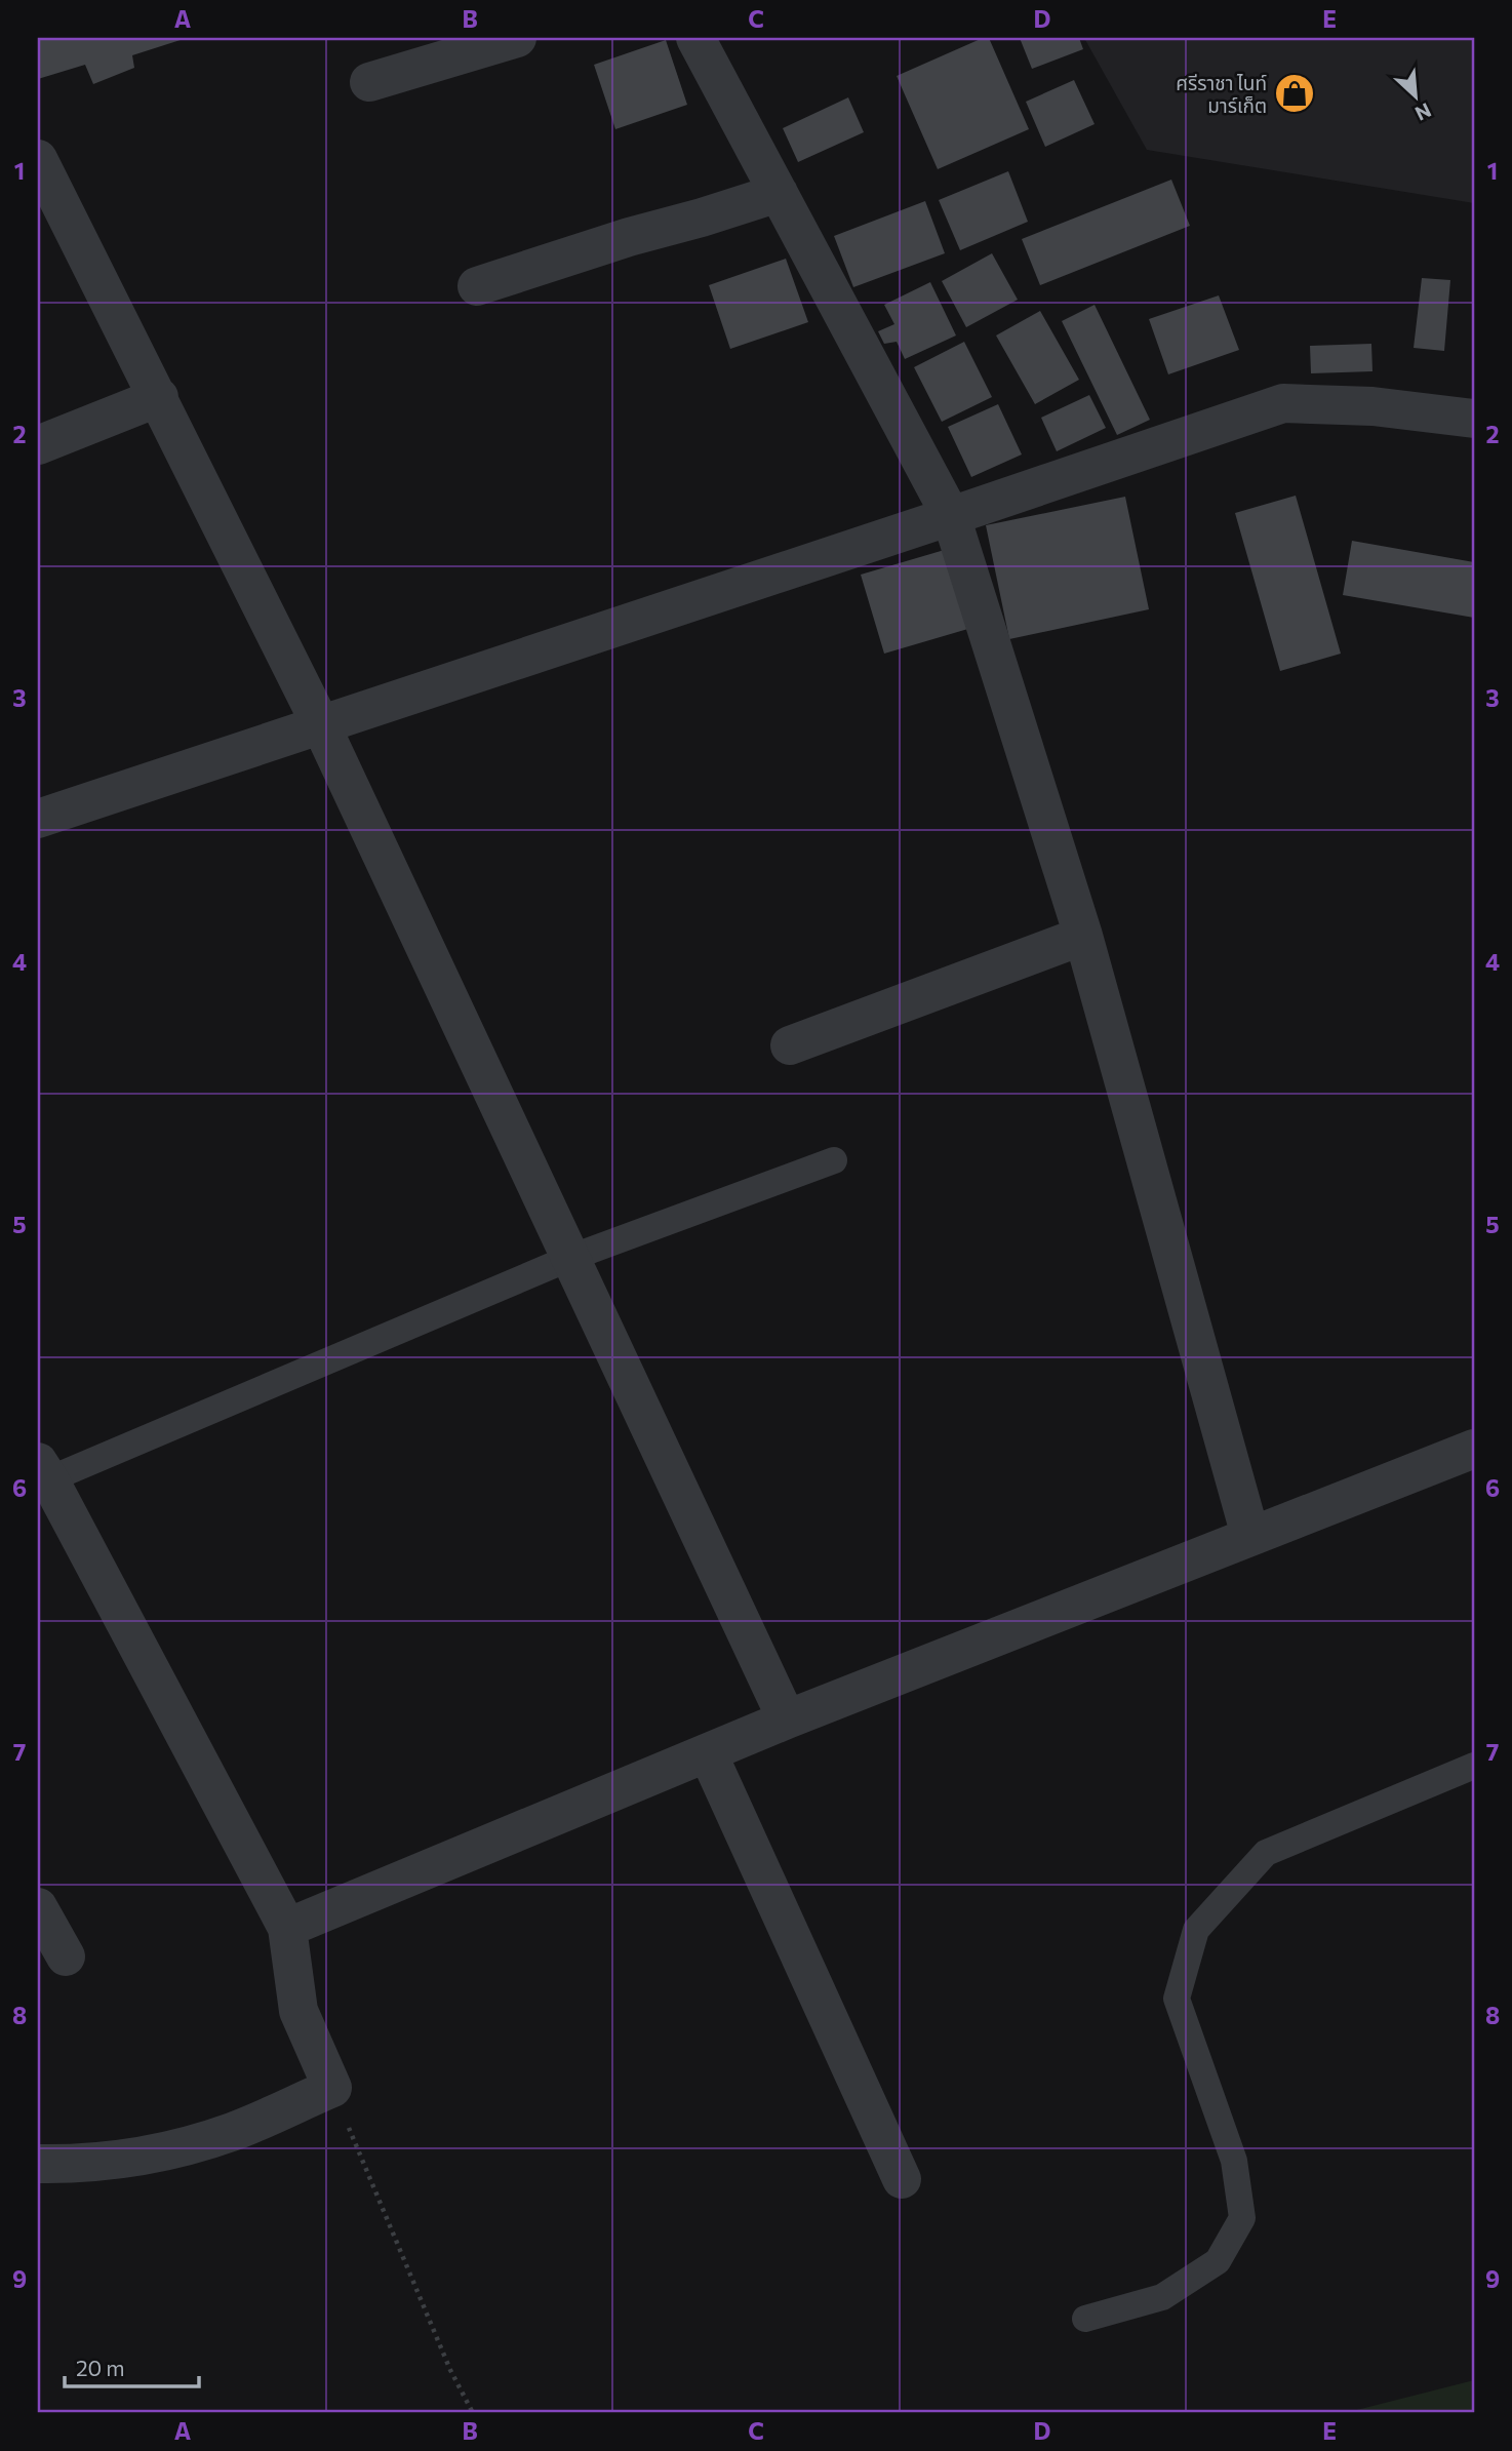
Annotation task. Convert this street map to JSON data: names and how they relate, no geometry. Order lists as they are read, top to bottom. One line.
{"places":{"shop":["ศรีราชา ไนท์ มาร์เก็ต"]},"scale_bar":"20 m","north":"bottom right","grid":{"columns":["A","B","C","D","E"],"rows":["1","2","3","4","5","6","7","8","9"]}}
